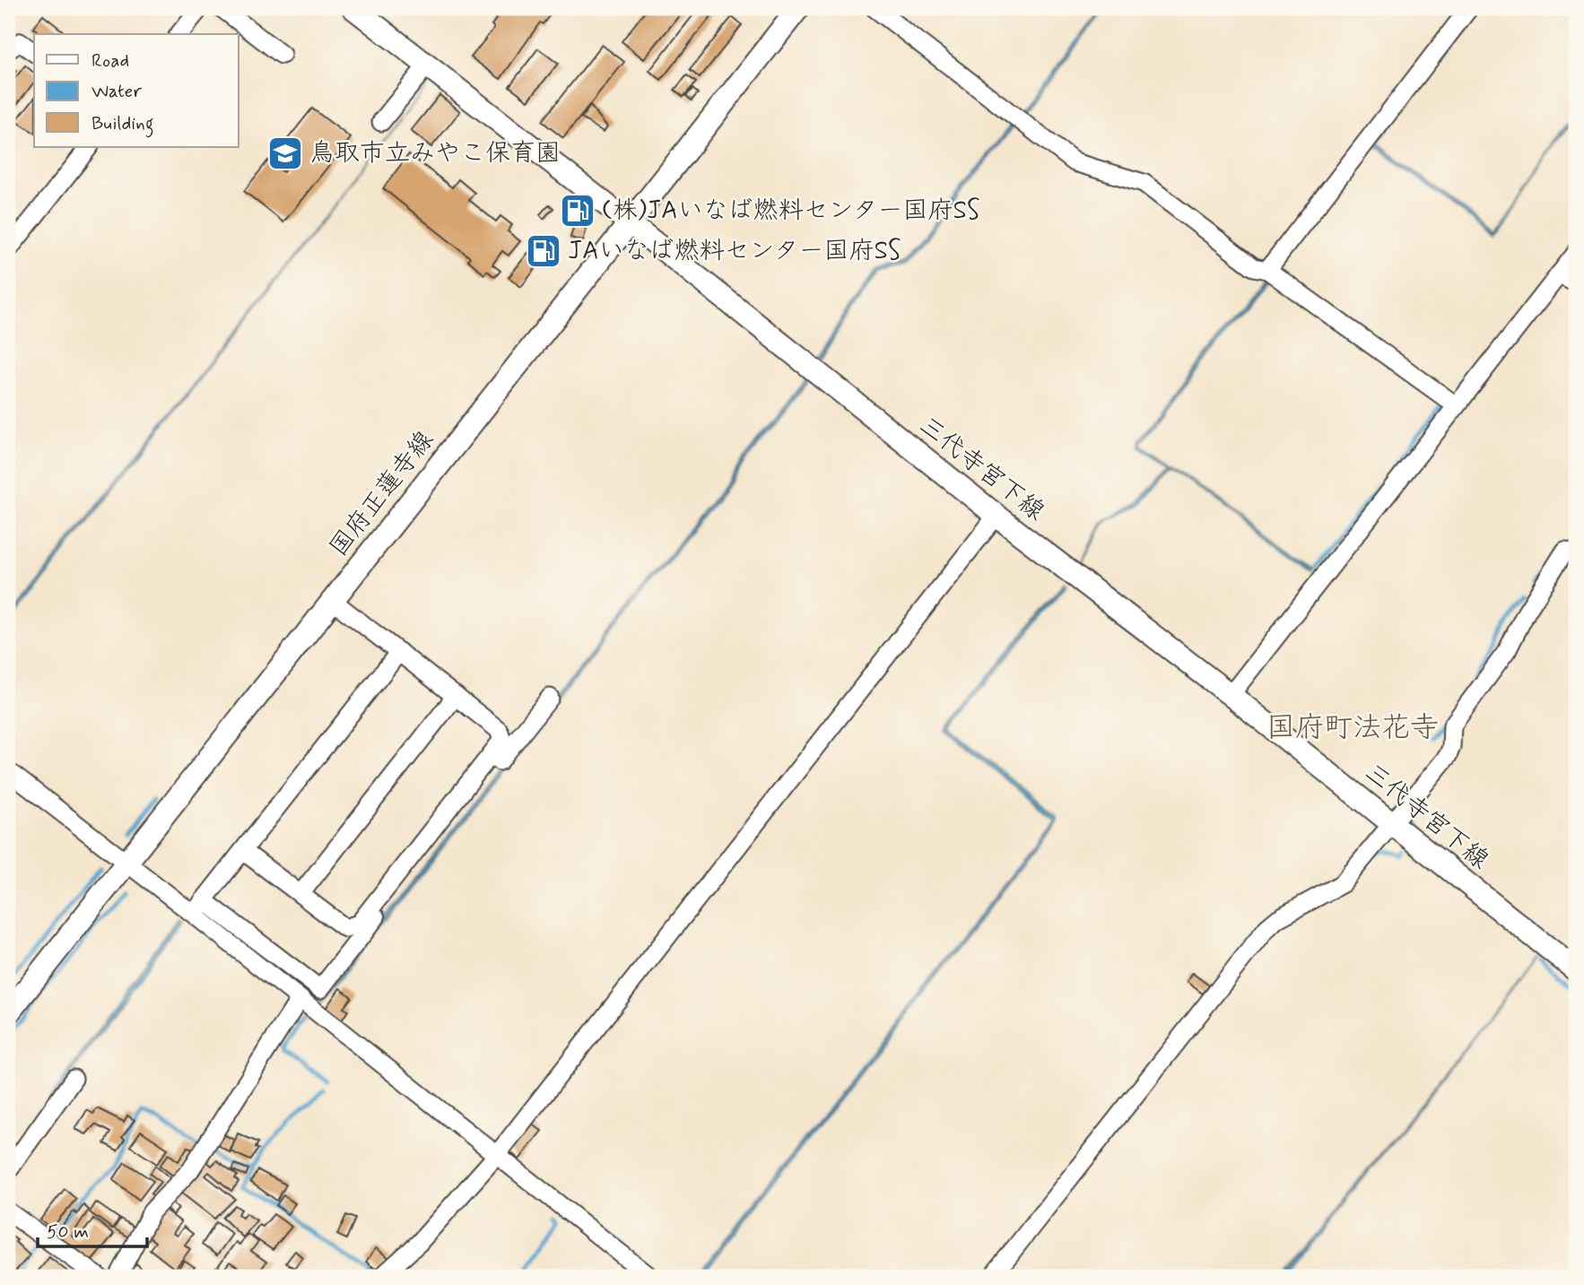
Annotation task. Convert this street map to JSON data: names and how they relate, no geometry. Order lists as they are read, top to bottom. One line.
{"streets":{"main road":["三代寺宮下線","国府正蓮寺線"]},"crossings":[["三代寺宮下線","国府正蓮寺線"]],"districts":["国府町法花寺"],"places":{"school or university":["鳥取市立みやこ保育園"],"fuel station":["(株)JAいなば燃料センター国府SS","JAいなば燃料センター国府SS"]},"legend":["Road","Water","Building"],"scale_bar":"50 m"}
